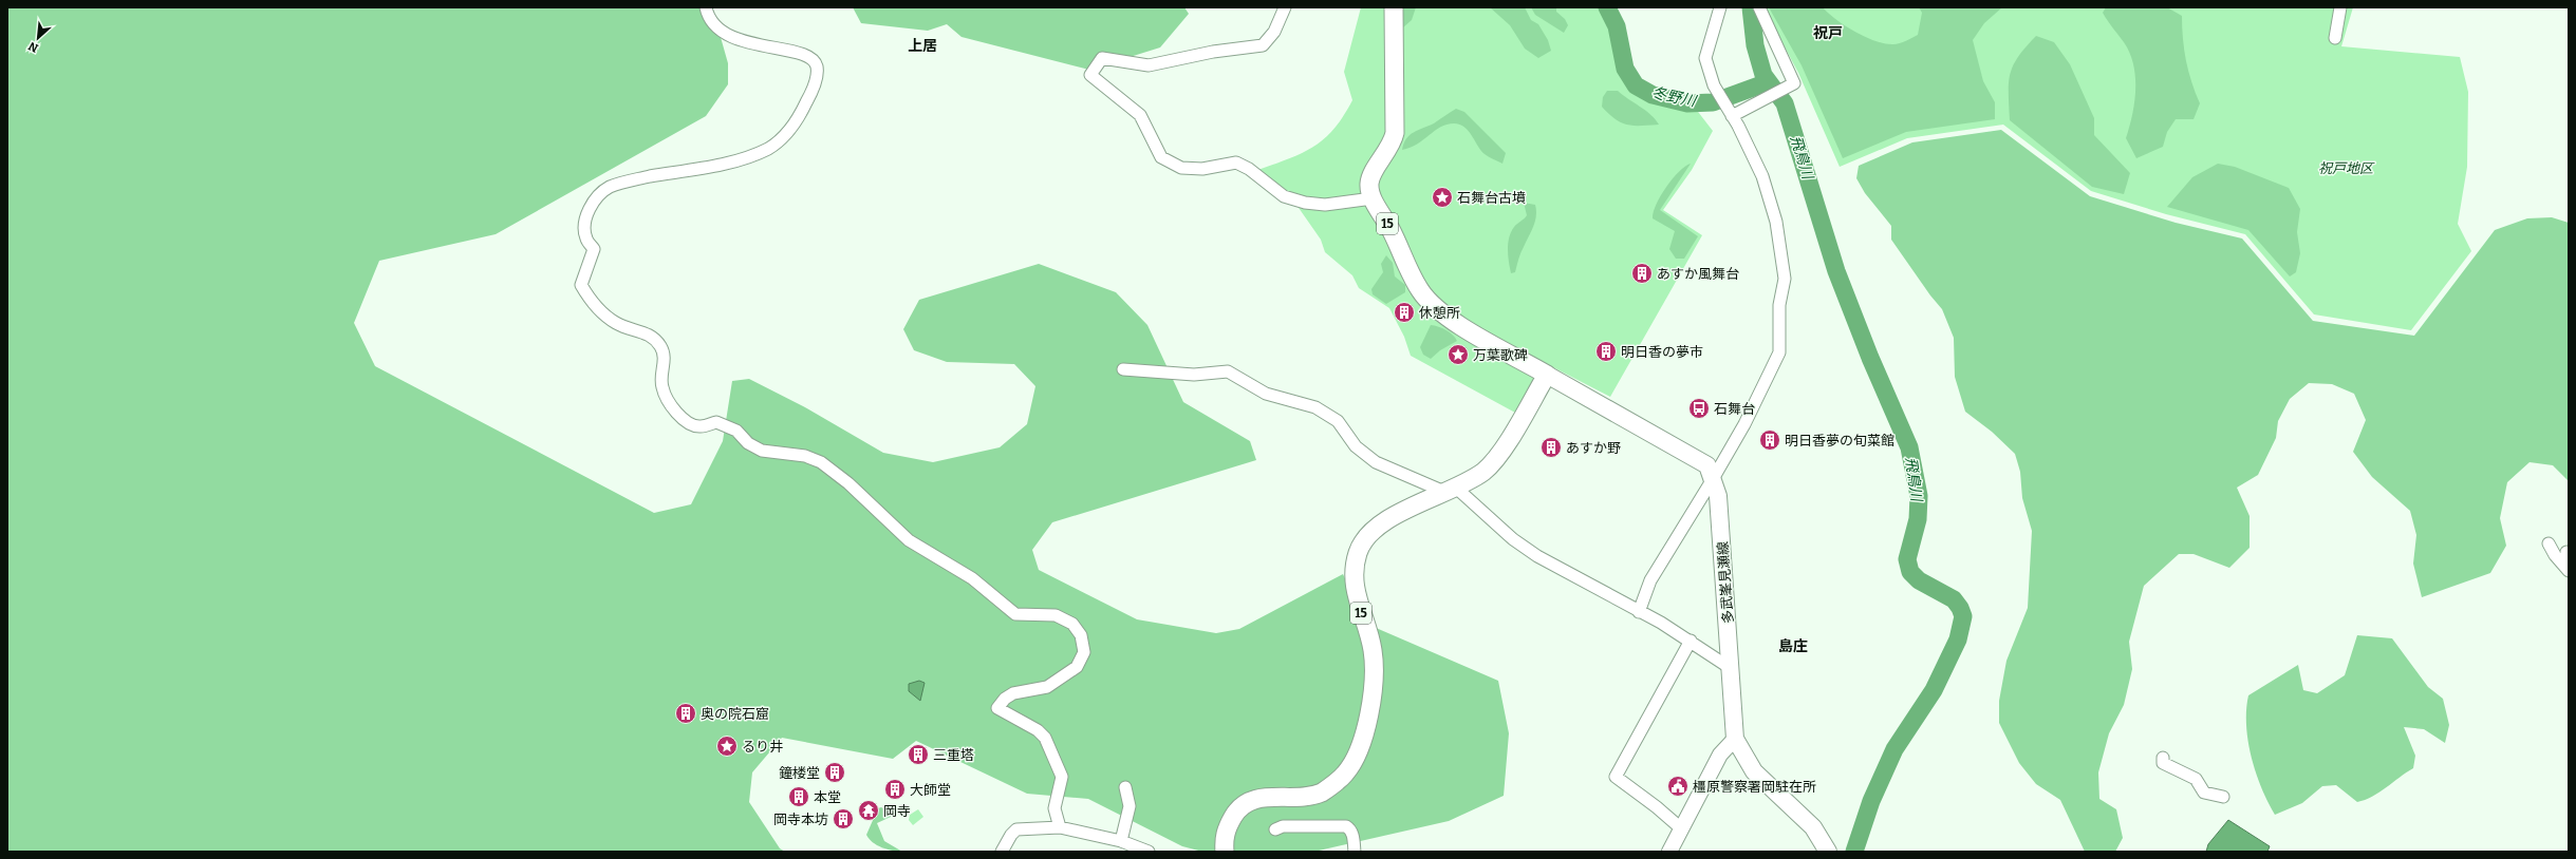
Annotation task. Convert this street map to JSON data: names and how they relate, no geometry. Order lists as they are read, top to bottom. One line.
{"streets":{"main road":["15","多武峯見瀬線"]},"crossings":[["15","多武峯見瀬線"]],"districts":["祝戸","上居","島庄"],"water":["冬野川","飛鳥川"],"parks":["祝戸地区"],"places":{"place":["石舞台古墳","万葉歌碑","るり井"],"building":["あすか風舞台","休憩所","明日香の夢市","明日香夢の旬菜館","あすか野","奥の院石窟","三重塔","鐘楼堂","大師堂","本堂","岡寺本坊"],"bus stop":["石舞台"],"public building":["橿原警察署岡駐在所"],"temple":["岡寺"]},"north":"bottom left"}
